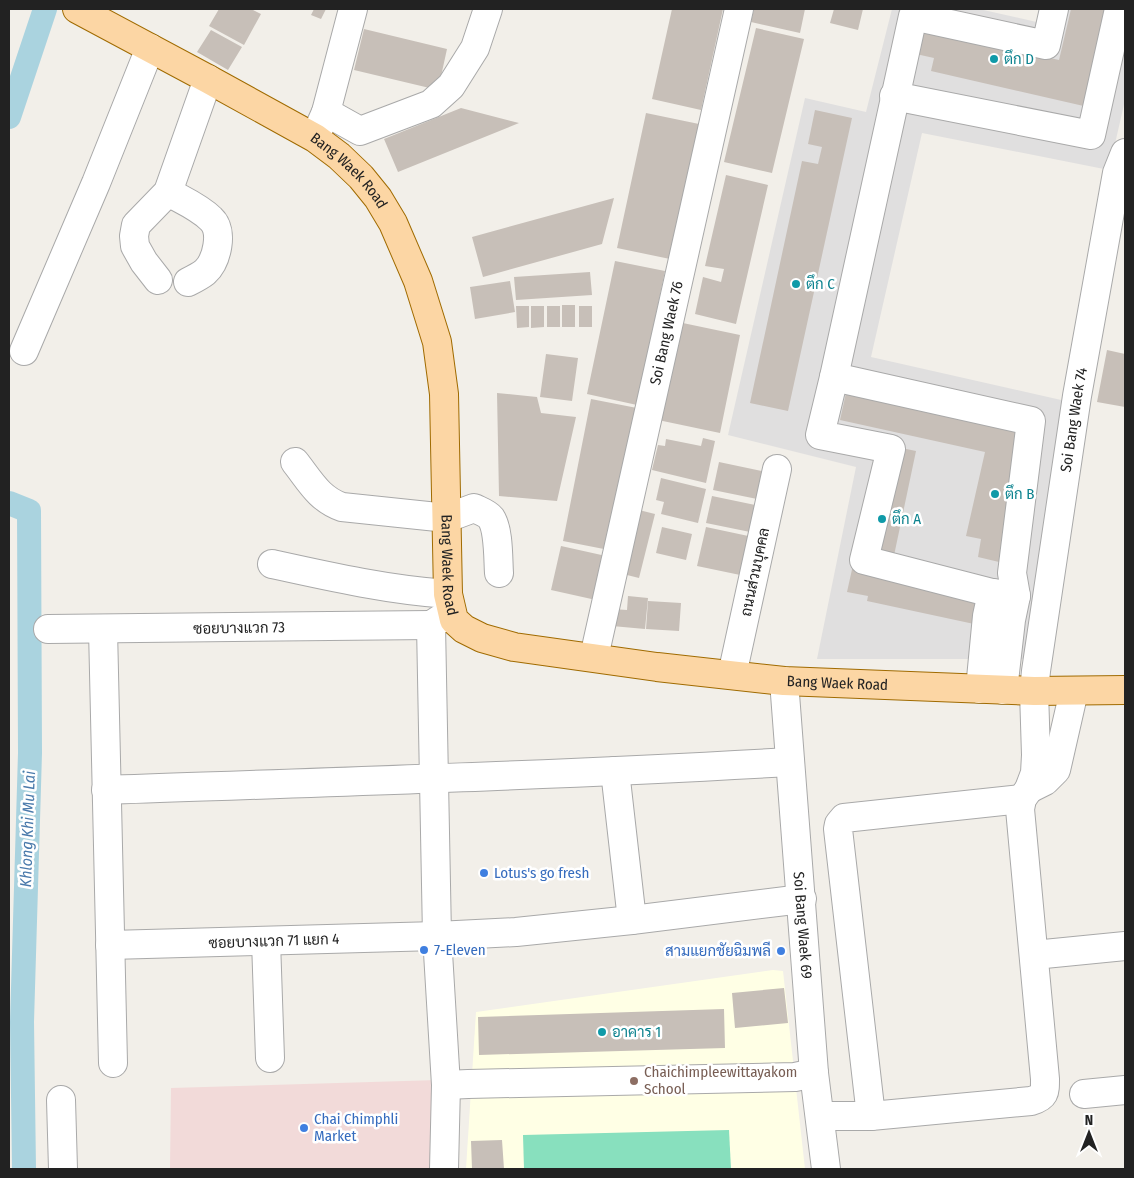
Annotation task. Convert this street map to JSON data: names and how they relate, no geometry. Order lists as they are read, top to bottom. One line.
{"streets":{"main road":["Bang Waek Road"],"street":["Soi Bang Waek 76","Soi Bang Waek 74","ถนนส่วนบุคคล","ซอยบางแวก 73","Soi Bang Waek 69","ซอยบางแวก 71 แยก 4"]},"crossings":[["Bang Waek Road","Soi Bang Waek 76"],["Bang Waek Road","Soi Bang Waek 74"],["Bang Waek Road","ถนนส่วนบุคคล"],["Bang Waek Road","ซอยบางแวก 73"],["Bang Waek Road","Soi Bang Waek 69"],["Soi Bang Waek 69","ซอยบางแวก 71 แยก 4"]],"water":["Khlong Khi Mu Lai"],"places":["ตึก D","ตึก C","ตึก B","ตึก A","Lotus's go fresh","7-Eleven","สามแยกชัยฉิมพลี","อาคาร 1","Chaichimpleewittayakom School","Chai Chimphli Market"],"north":"top"}
